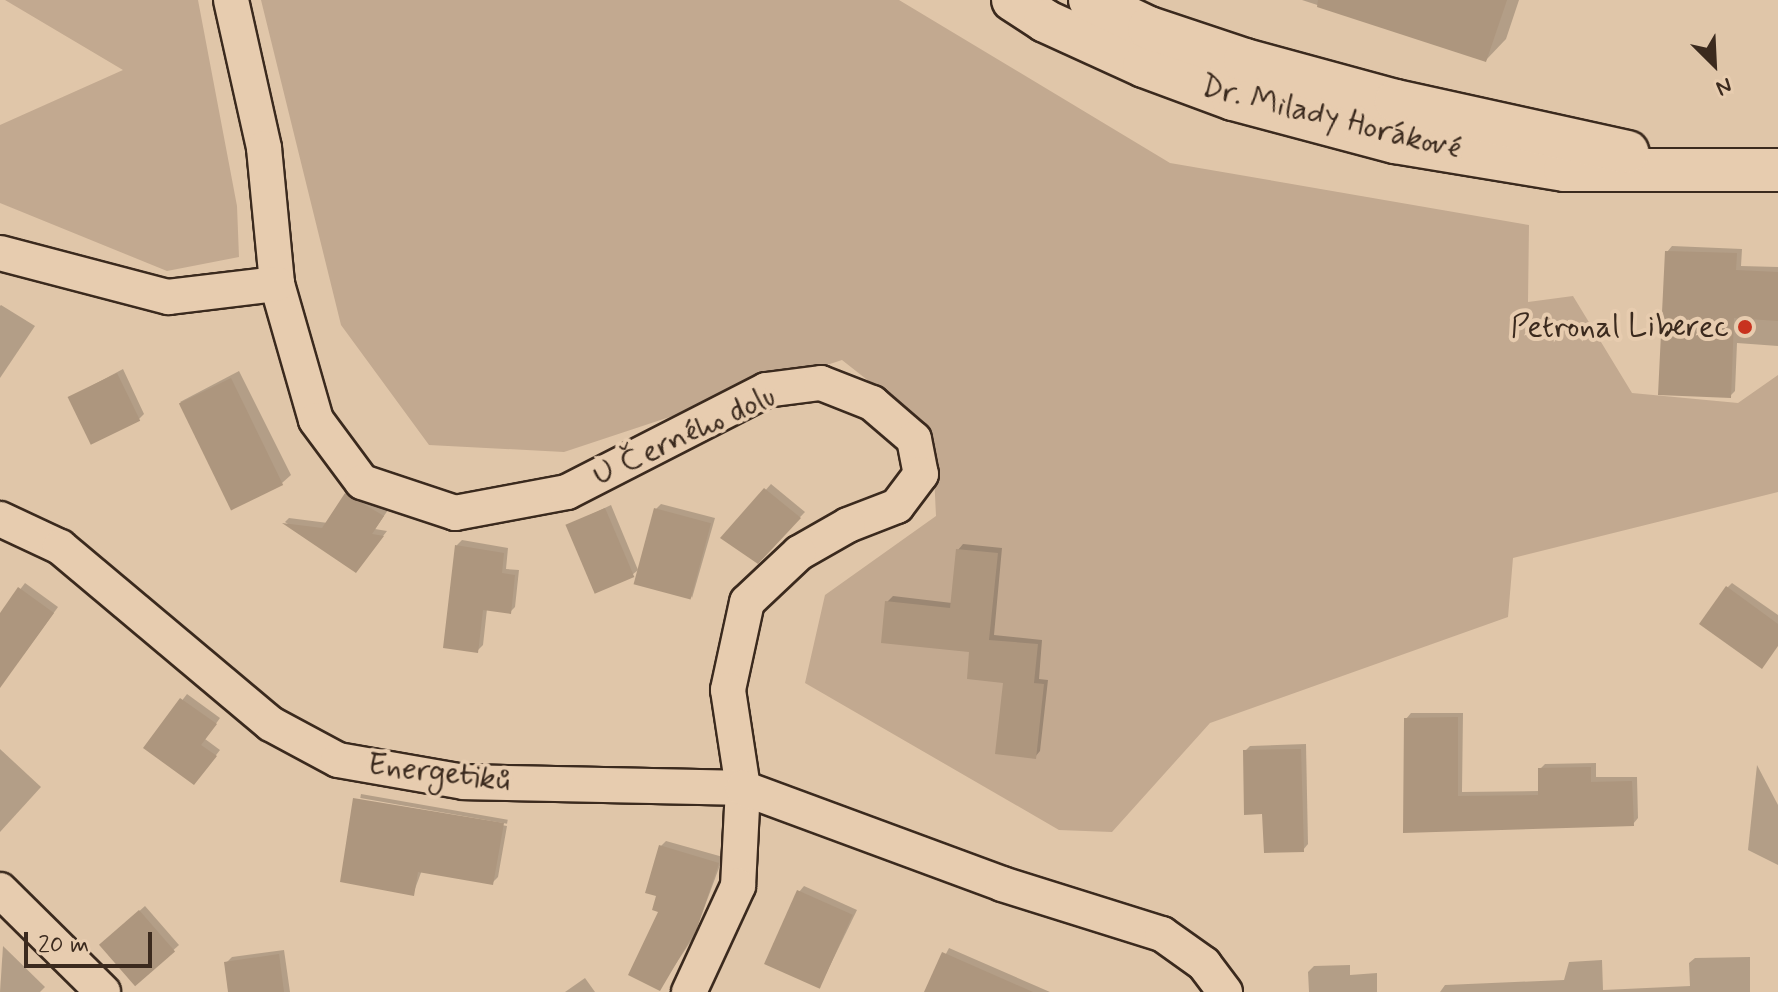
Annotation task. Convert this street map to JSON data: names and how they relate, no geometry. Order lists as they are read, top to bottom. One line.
{"streets":{"street":["Dr. Milady Horákové","U Černého dolu","Energetiků"]},"crossings":[["U Černého dolu","Energetiků"]],"places":["Petronal Liberec"],"scale_bar":"20 m","north":"bottom right"}
